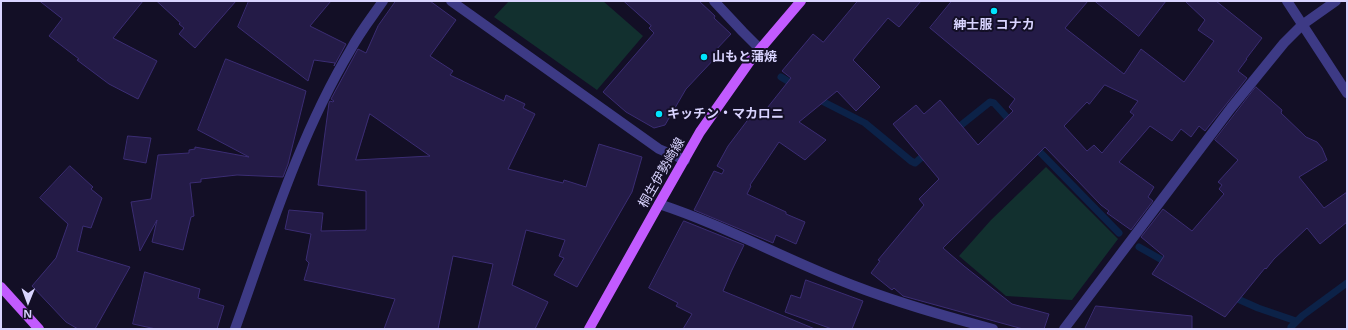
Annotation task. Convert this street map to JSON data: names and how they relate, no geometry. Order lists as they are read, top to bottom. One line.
{"streets":{"main road":["桐生伊勢崎線"]},"places":["紳士服 コナカ","山もと蒲焼","キッチン・マカロニ"],"north":"bottom"}
